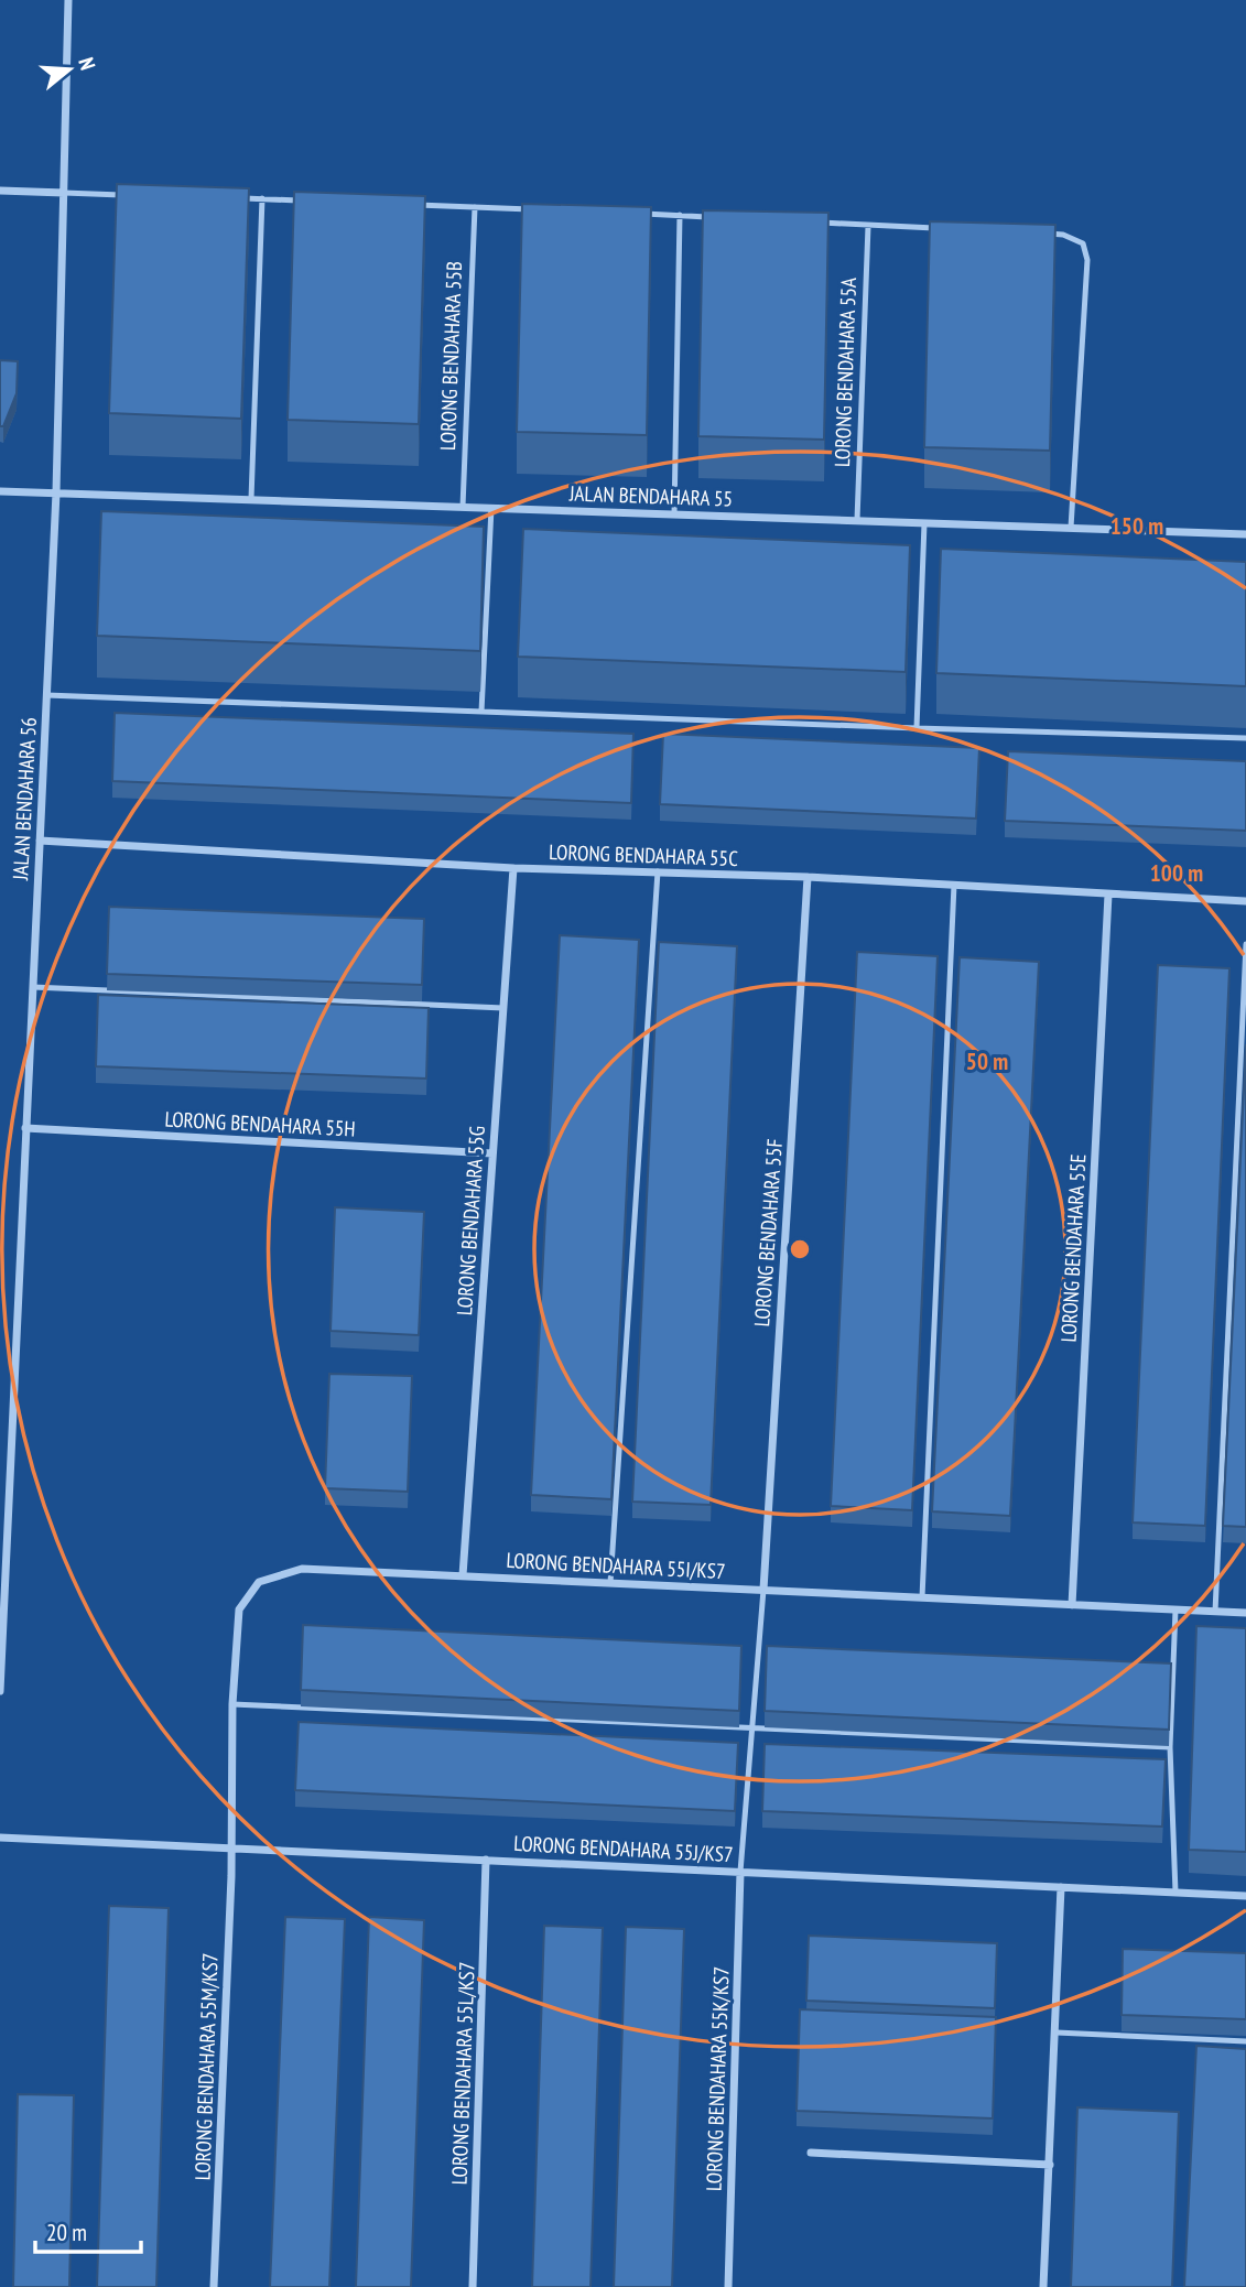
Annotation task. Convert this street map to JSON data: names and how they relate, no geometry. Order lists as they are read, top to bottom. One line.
{"streets":{"street":["JALAN BENDAHARA 55","JALAN BENDAHARA 56","LORONG BENDAHARA 55C","LORONG BENDAHARA 55H","LORONG BENDAHARA 55G","LORONG BENDAHARA 55F","LORONG BENDAHARA 55E","LORONG BENDAHARA 55I/KS7","LORONG BENDAHARA 55J/KS7","LORONG BENDAHARA 55M/KS7","LORONG BENDAHARA 55L/KS7","LORONG BENDAHARA 55K/KS7"],"lane":["LORONG BENDAHARA 55B","LORONG BENDAHARA 55A"]},"crossings":[["LORONG BENDAHARA 55B","JALAN BENDAHARA 55"],["LORONG BENDAHARA 55A","JALAN BENDAHARA 55"],["JALAN BENDAHARA 55","JALAN BENDAHARA 56"],["JALAN BENDAHARA 56","LORONG BENDAHARA 55C"],["JALAN BENDAHARA 56","LORONG BENDAHARA 55H"],["LORONG BENDAHARA 55C","LORONG BENDAHARA 55G"],["LORONG BENDAHARA 55C","LORONG BENDAHARA 55F"],["LORONG BENDAHARA 55C","LORONG BENDAHARA 55E"],["LORONG BENDAHARA 55H","LORONG BENDAHARA 55G"],["LORONG BENDAHARA 55G","LORONG BENDAHARA 55I/KS7"],["LORONG BENDAHARA 55F","LORONG BENDAHARA 55I/KS7"],["LORONG BENDAHARA 55E","LORONG BENDAHARA 55I/KS7"],["LORONG BENDAHARA 55I/KS7","LORONG BENDAHARA 55J/KS7"],["LORONG BENDAHARA 55I/KS7","LORONG BENDAHARA 55M/KS7"],["LORONG BENDAHARA 55J/KS7","LORONG BENDAHARA 55M/KS7"],["LORONG BENDAHARA 55J/KS7","LORONG BENDAHARA 55L/KS7"],["LORONG BENDAHARA 55J/KS7","LORONG BENDAHARA 55K/KS7"]],"scale_bar":"20 m","north":"right","rings":["150 m","100 m","50 m"]}
